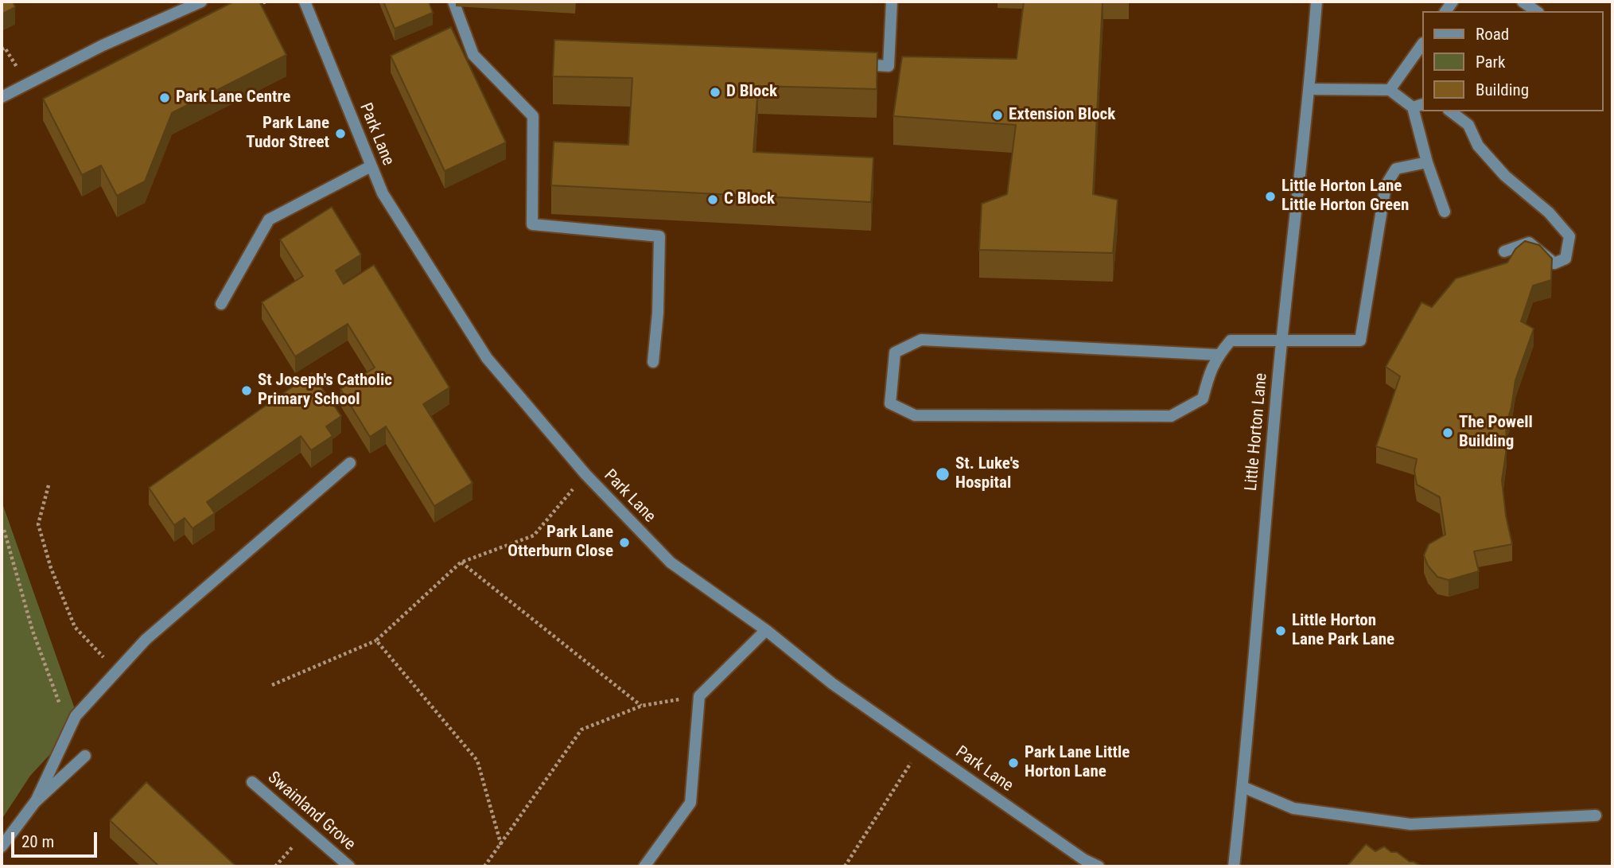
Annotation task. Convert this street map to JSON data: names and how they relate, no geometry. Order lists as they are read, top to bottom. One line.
{"streets":{"street":["Park Lane","Little Horton Lane","Swainland Grove"]},"places":["D Block","Park Lane Centre","Extension Block","Park Lane Tudor Street","Little Horton Lane Little Horton Green","C Block","St Joseph's Catholic Primary School","The Powell Building","St. Luke's Hospital","Park Lane Otterburn Close","Little Horton Lane Park Lane","Park Lane Little Horton Lane"],"legend":["Road","Park","Building"],"scale_bar":"20 m"}
